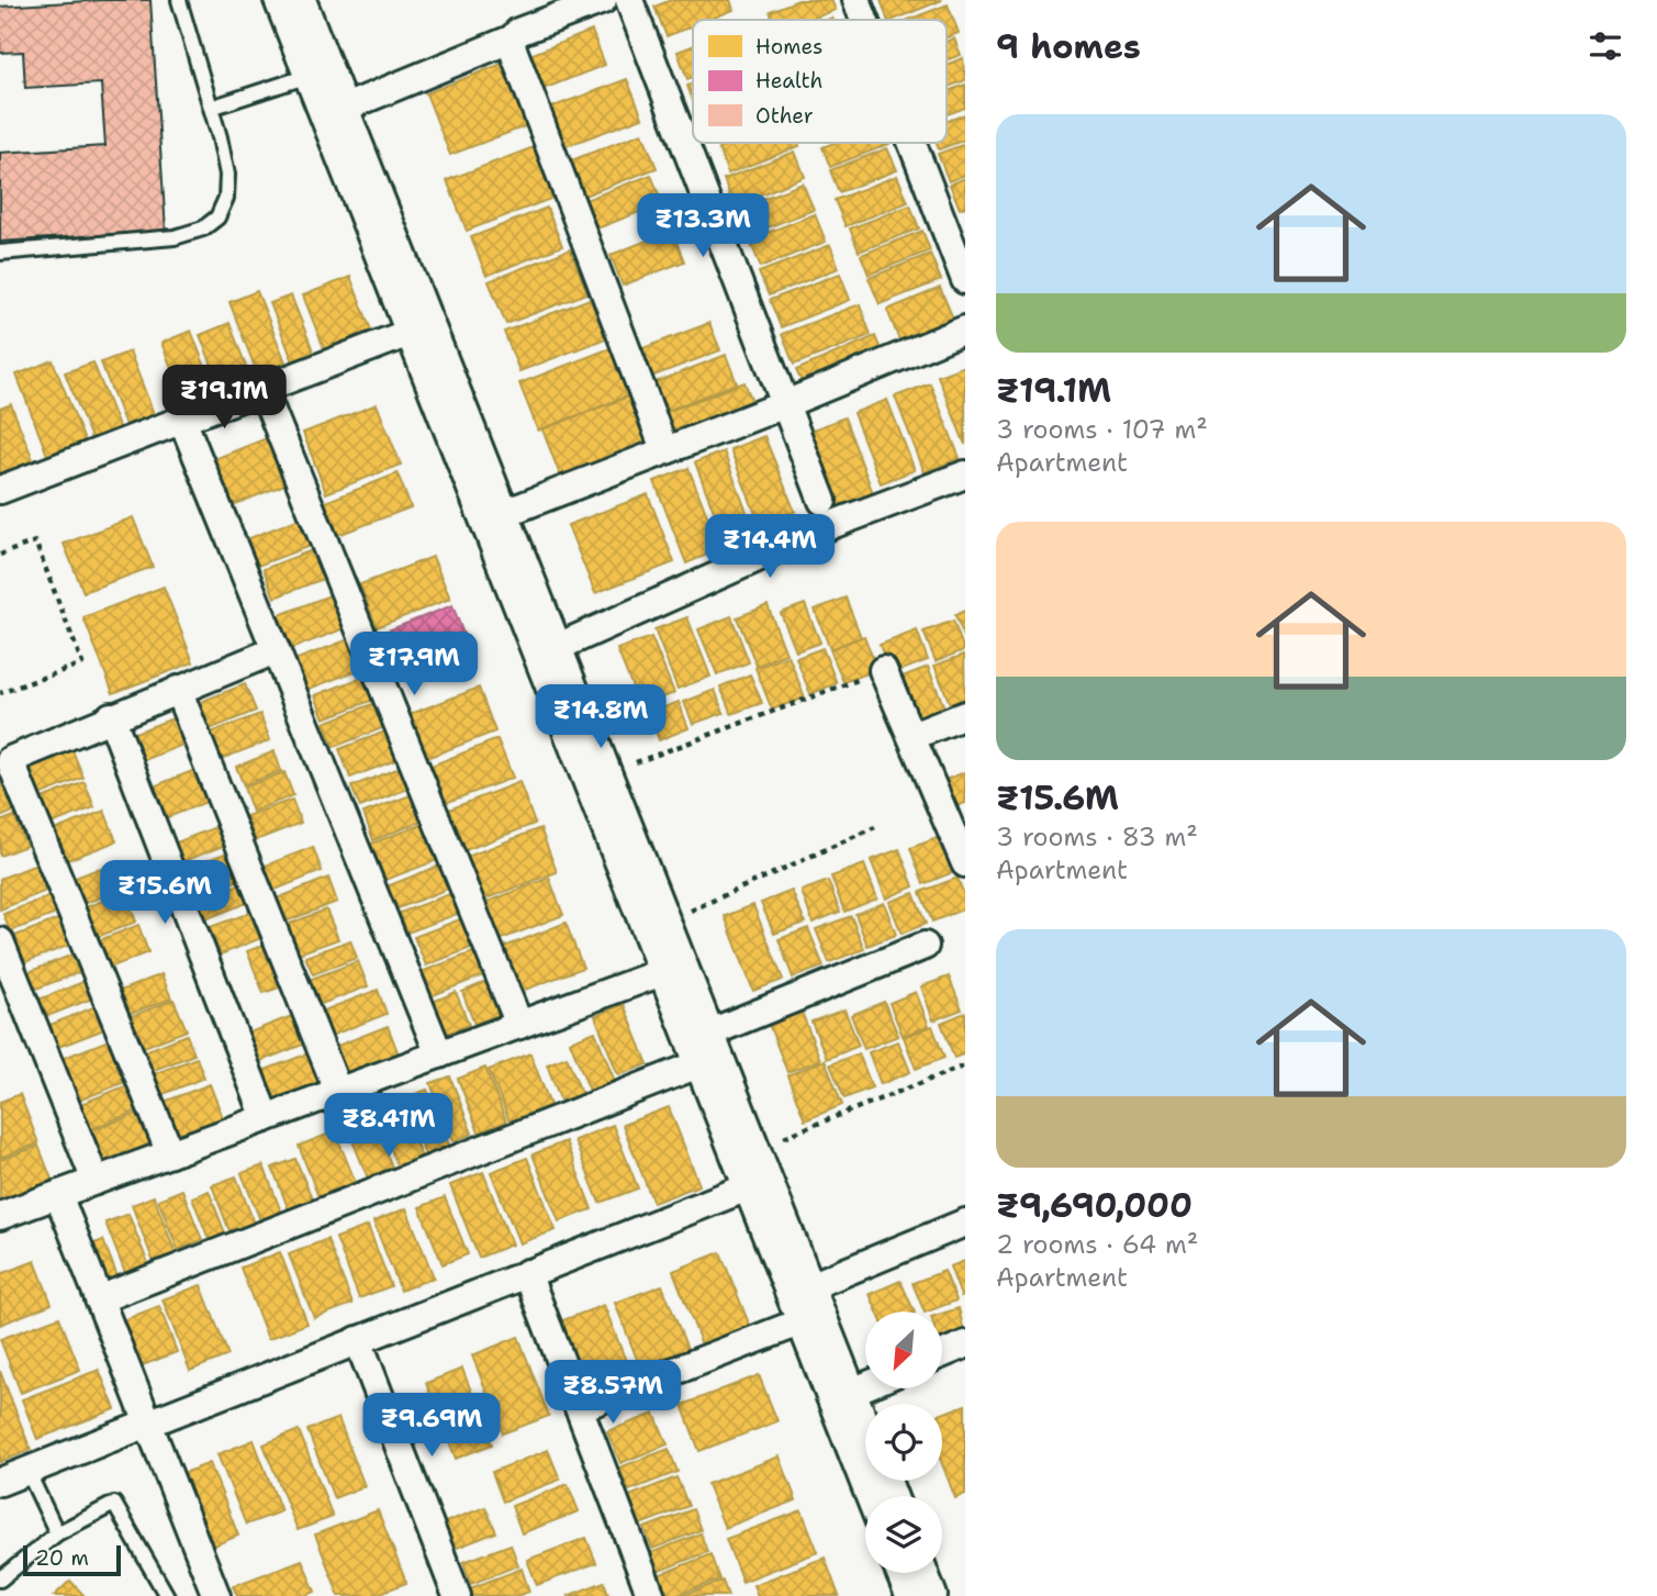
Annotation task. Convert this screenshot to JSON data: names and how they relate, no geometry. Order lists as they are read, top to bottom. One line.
{"legend":["Homes","Health","Other"],"scale_bar":"20 m","north":"bottom left","page":{"heading":"9 homes","list":[{"name":"₹19.1M","note":"3 rooms · 107 m² · Apartment"},{"name":"₹15.6M","note":"3 rooms · 83 m² · Apartment"},{"name":"₹9,690,000","note":"2 rooms · 64 m² · Apartment"}],"price":["₹13.3M","₹19.1M","₹14.4M","₹17.9M","₹14.8M","₹15.6M","₹8.41M","₹8.57M","₹9.69M"],"scale":"20 m"}}
